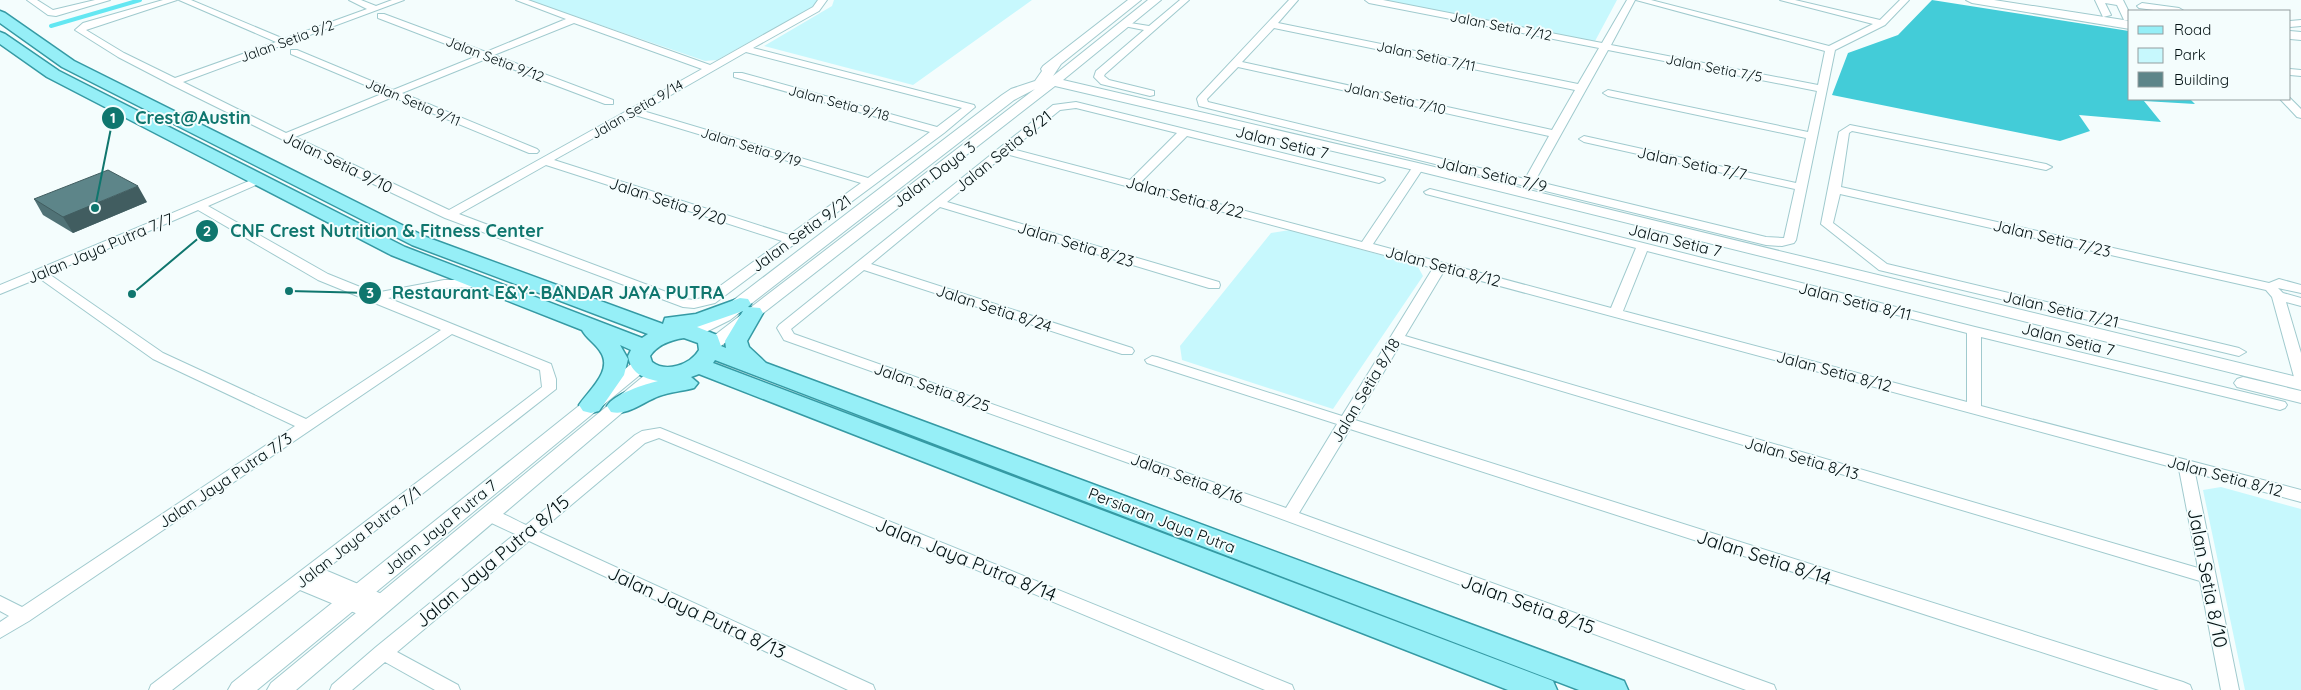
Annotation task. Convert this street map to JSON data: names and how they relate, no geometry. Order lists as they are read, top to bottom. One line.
{"streets":{"main road":["Persiaran Jaya Putra"],"street":["Jalan Setia 7/12","Jalan Setia 9/2","Jalan Setia 7/11","Jalan Setia 9/12","Jalan Setia 7/5","Jalan Setia 7/10","Jalan Setia 9/11","Jalan Setia 9/18","Jalan Setia 9/14","Jalan Setia 7","Jalan Setia 9/19","Jalan Setia 8/21","Jalan Setia 9/10","Jalan Setia 7/7","Jalan Daya 3","Jalan Setia 7/9","Jalan Setia 8/22","Jalan Setia 9/20","Jalan Setia 9/21","Jalan Setia 7/23","Jalan Setia 8/23","Jalan Jaya Putra 7/7","Jalan Setia 8/12","Jalan Setia 8/11","Jalan Setia 8/24","Jalan Setia 7/21","Jalan Setia 8/25","Jalan Setia 8/18","Jalan Setia 8/13","Jalan Setia 8/16","Jalan Jaya Putra 7/3","Jalan Jaya Putra 7","Jalan Jaya Putra 7/1","Jalan Setia 8/14","Jalan Jaya Putra 8/14","Jalan Jaya Putra 8/15","Jalan Setia 8/10","Jalan Setia 8/15","Jalan Jaya Putra 8/13"]},"crossings":[["Jalan Setia 7/12","Jalan Setia 7/5"],["Jalan Setia 9/2","Jalan Setia 9/12"],["Jalan Setia 9/2","Jalan Setia 9/10"],["Jalan Setia 7/10","Jalan Setia 7/9"],["Jalan Setia 9/18","Jalan Setia 9/21"],["Jalan Setia 9/14","Jalan Setia 9/19"],["Jalan Setia 9/14","Jalan Setia 9/10"],["Jalan Setia 9/14","Jalan Setia 9/20"],["Jalan Setia 9/14","Jalan Setia 9/21"],["Jalan Setia 9/19","Jalan Setia 9/21"],["Jalan Setia 8/21","Jalan Setia 8/22"],["Jalan Setia 8/21","Jalan Setia 8/23"],["Jalan Setia 8/21","Jalan Setia 8/24"],["Jalan Setia 8/21","Jalan Setia 8/25"],["Jalan Setia 9/10","Jalan Setia 9/21"],["Jalan Setia 7/7","Jalan Setia 7/9"],["Jalan Daya 3","Persiaran Jaya Putra"],["Jalan Setia 8/22","Jalan Setia 8/12"],["Jalan Setia 9/20","Jalan Setia 9/21"],["Jalan Setia 7/23","Jalan Setia 7/21"],["Jalan Setia 8/12","Jalan Setia 8/18"],["Jalan Setia 8/12","Jalan Setia 8/10"],["Jalan Setia 8/25","Jalan Setia 8/16"],["Jalan Setia 8/18","Jalan Setia 8/13"],["Jalan Setia 8/18","Jalan Setia 8/16"],["Jalan Setia 8/18","Jalan Setia 8/14"],["Jalan Setia 8/18","Jalan Setia 8/15"],["Jalan Setia 8/13","Jalan Setia 8/10"],["Jalan Setia 8/16","Jalan Setia 8/15"],["Jalan Jaya Putra 7/3","Jalan Jaya Putra 7/1"],["Jalan Jaya Putra 8/14","Jalan Jaya Putra 8/15"],["Jalan Jaya Putra 8/15","Jalan Jaya Putra 8/13"]],"places":["Crest@Austin","Restaurant E&Y- BANDAR JAYA PUTRA","CNF Crest Nutrition & Fitness Center"],"legend":["Road","Park","Building"]}
